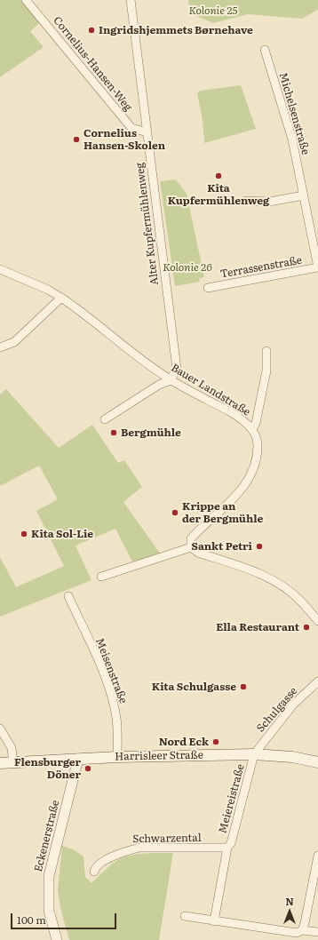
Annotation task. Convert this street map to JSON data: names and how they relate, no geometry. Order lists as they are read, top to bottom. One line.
{"streets":{"main road":["Harrisleer Straße"],"street":["Cornelius-Hansen-Weg","Michelsenstraße","Alter Kupfermühlenweg","Terrassenstraße","Bauer Landstraße","Meisenstraße","Schulgasse","Meiereistraße","Eckenerstraße","Schwarzental"]},"crossings":[["Cornelius-Hansen-Weg","Alter Kupfermühlenweg"],["Michelsenstraße","Terrassenstraße"],["Alter Kupfermühlenweg","Bauer Landstraße"],["Meisenstraße","Harrisleer Straße"],["Schulgasse","Harrisleer Straße"],["Schulgasse","Meiereistraße"],["Harrisleer Straße","Meiereistraße"],["Harrisleer Straße","Eckenerstraße"],["Meiereistraße","Schwarzental"]],"parks":["Kolonie 25","Kolonie 26"],"places":["Ingridshjemmets Børnehave","Cornelius Hansen-Skolen","Kita Kupfermühlenweg","Bergmühle","Krippe an der Bergmühle","Kita Sol-Lie","Sankt Petri","Ella Restaurant","Kita Schulgasse","Nord Eck","Flensburger Döner"],"scale_bar":"100 m","north":"top"}
